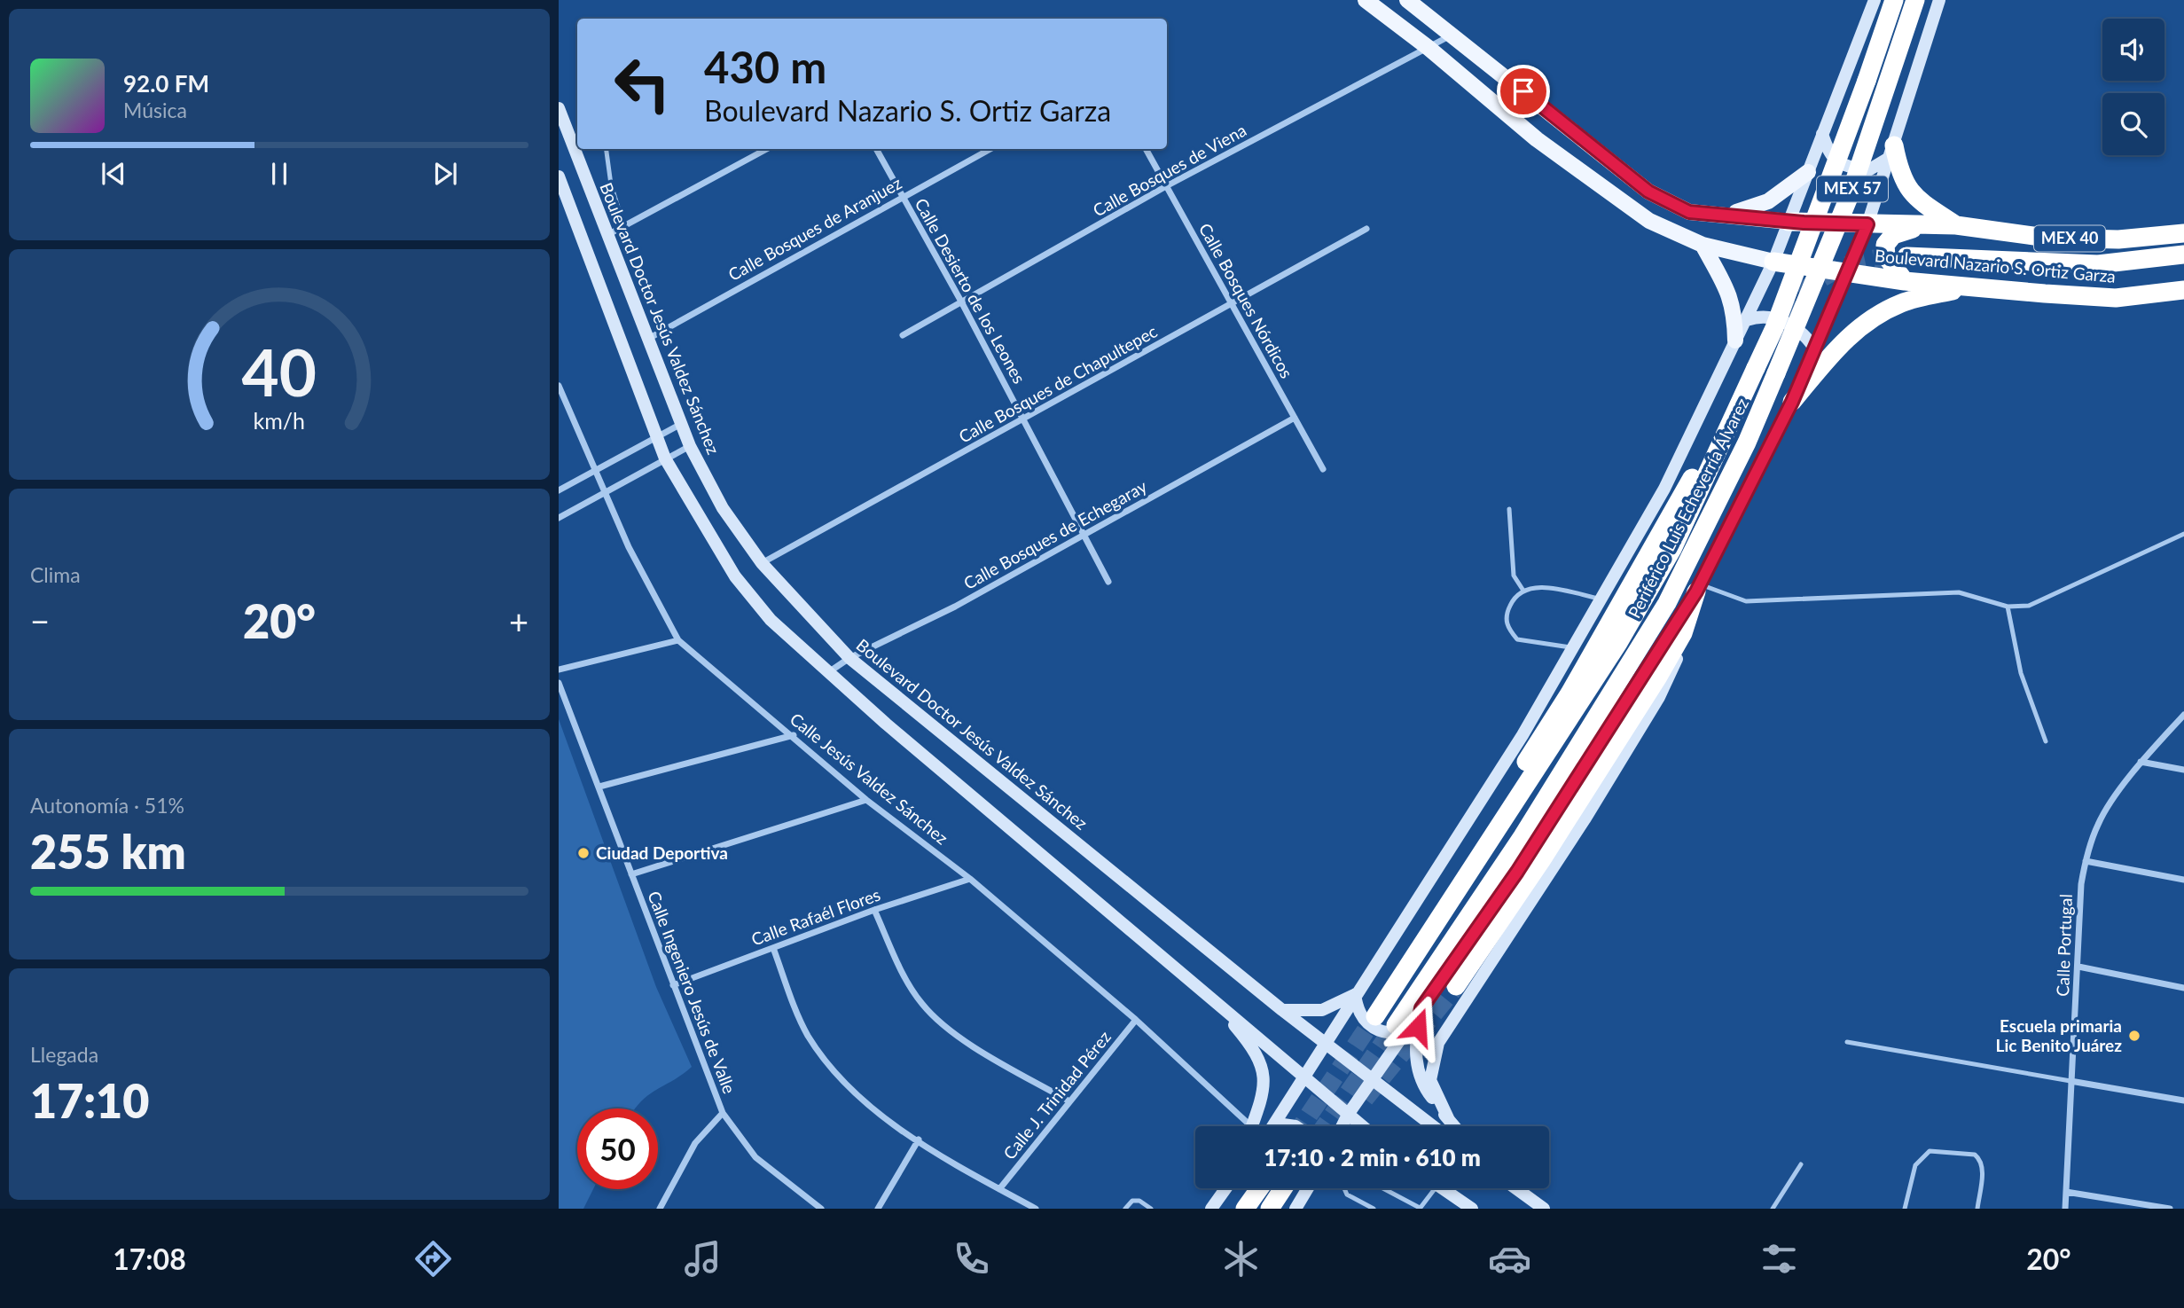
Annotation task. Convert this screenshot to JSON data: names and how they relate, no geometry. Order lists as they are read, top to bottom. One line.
{"streets":{"highway":["MEX 57","MEX 40","Boulevard Nazario S. Ortiz Garza","Periférico Luis Echeverría Álvarez"],"main road":["Boulevard Doctor Jesús Valdez Sánchez"],"street":["Calle Bosques de Viena","Calle Bosques de Aranjuez","Calle Desierto de los Leones","Calle Bosques Nórdicos","Calle Bosques de Chapultepec","Calle Bosques de Echegaray","Calle Jesús Valdez Sánchez","Calle Rafaél Flores","Calle Portugal","Calle Ingeniero Jesús de Valle","Calle J. Trinidad Pérez"]},"crossings":[["Calle Bosques de Viena","Boulevard Nazario S. Ortiz Garza"],["Calle Bosques de Viena","Calle Desierto de los Leones"],["Calle Bosques de Viena","Calle Bosques Nórdicos"],["Calle Bosques de Aranjuez","Calle Desierto de los Leones"],["Calle Bosques de Aranjuez","Boulevard Doctor Jesús Valdez Sánchez"],["Calle Desierto de los Leones","Calle Bosques de Chapultepec"],["Calle Desierto de los Leones","Calle Bosques de Echegaray"],["Calle Bosques Nórdicos","Calle Bosques de Chapultepec"],["Calle Bosques Nórdicos","Calle Bosques de Echegaray"],["Boulevard Doctor Jesús Valdez Sánchez","Calle Bosques de Chapultepec"],["Boulevard Doctor Jesús Valdez Sánchez","Calle Bosques de Echegaray"],["Calle Jesús Valdez Sánchez","Calle Rafaél Flores"],["Calle Jesús Valdez Sánchez","Calle J. Trinidad Pérez"],["Calle Rafaél Flores","Calle Ingeniero Jesús de Valle"]],"places":["Ciudad Deportiva","Escuela primaria Lic Benito Juárez"],"page":{"turn":["430 m","Boulevard Nazario S. Ortiz Garza"],"song":["92.0 FM","Música"],"tile":["Clima",["Autonomía · 51%","255 km"],["Llegada","17:10"]],"heat":["−","20°","+"],"limit":"50","trip":"17:10 · 2 min · 610 m","tabs":["17:08","20°"],"gauge":["40","km/h"]}}
